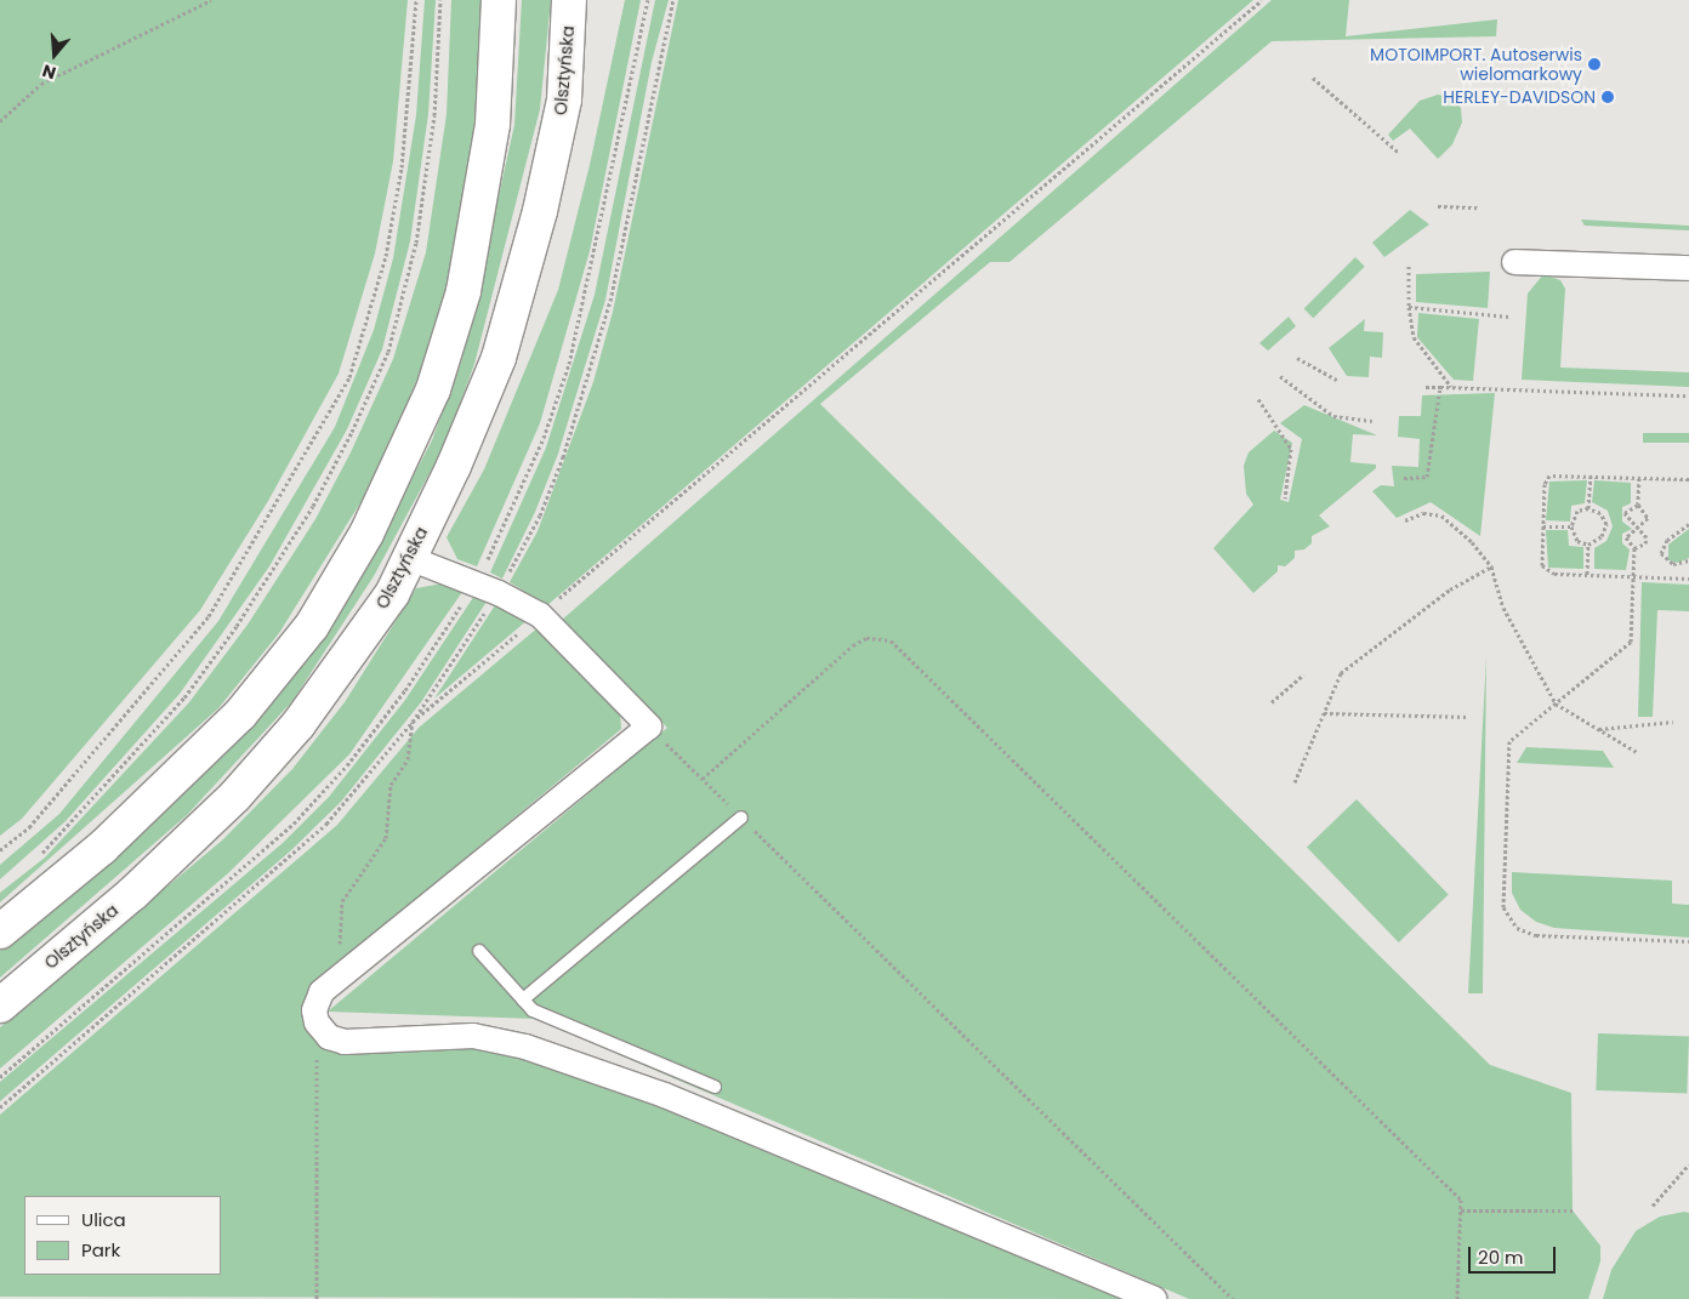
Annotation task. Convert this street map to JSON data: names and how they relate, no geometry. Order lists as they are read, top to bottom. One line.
{"streets":{"main road":["Olsztyńska"]},"places":["MOTOIMPORT. Autoserwis wielomarkowy","HERLEY-DAVIDSON"],"legend":["Ulica","Park"],"scale_bar":"20 m","north":"bottom"}
